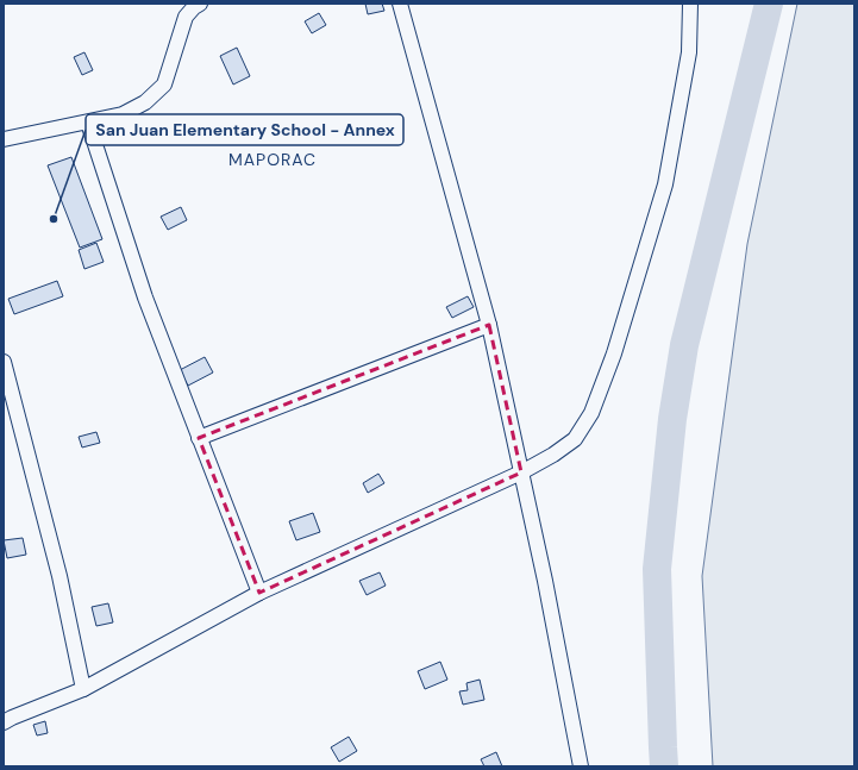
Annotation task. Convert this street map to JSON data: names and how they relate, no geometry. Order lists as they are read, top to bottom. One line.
{"districts":["MAPORAC"],"places":["San Juan Elementary School - Annex"]}
